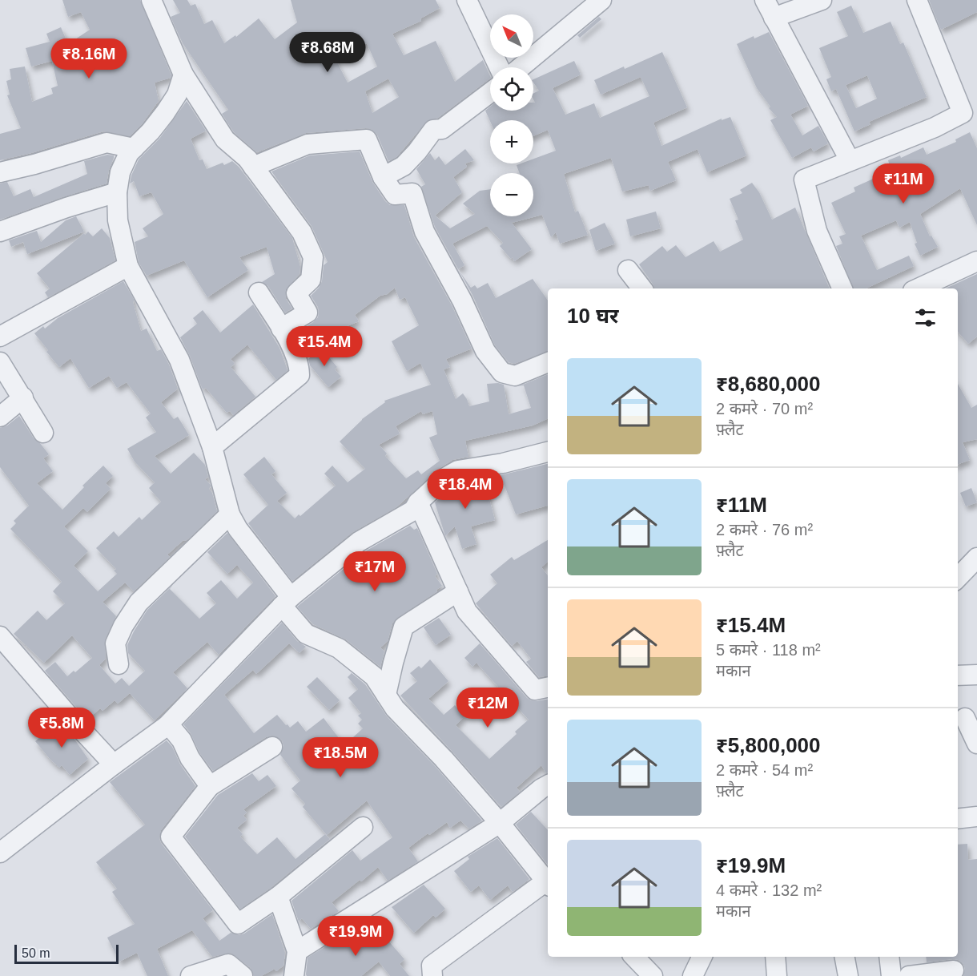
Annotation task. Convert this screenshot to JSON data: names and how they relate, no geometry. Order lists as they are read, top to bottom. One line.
{"scale_bar":"50 m","north":"top left","page":{"map_buttons":["+","−"],"price":["₹8.68M","₹8.16M","₹11M","₹15.4M","₹18.4M","₹17M","₹12M","₹5.8M","₹18.5M","₹19.9M"],"heading":"10 घर","list":[{"name":"₹8,680,000","note":"2 कमरे · 70 m² · फ़्लैट"},{"name":"₹11M","note":"2 कमरे · 76 m² · फ़्लैट"},{"name":"₹15.4M","note":"5 कमरे · 118 m² · मकान"},{"name":"₹5,800,000","note":"2 कमरे · 54 m² · फ़्लैट"},{"name":"₹19.9M","note":"4 कमरे · 132 m² · मकान"}],"scale":"50 m"}}
